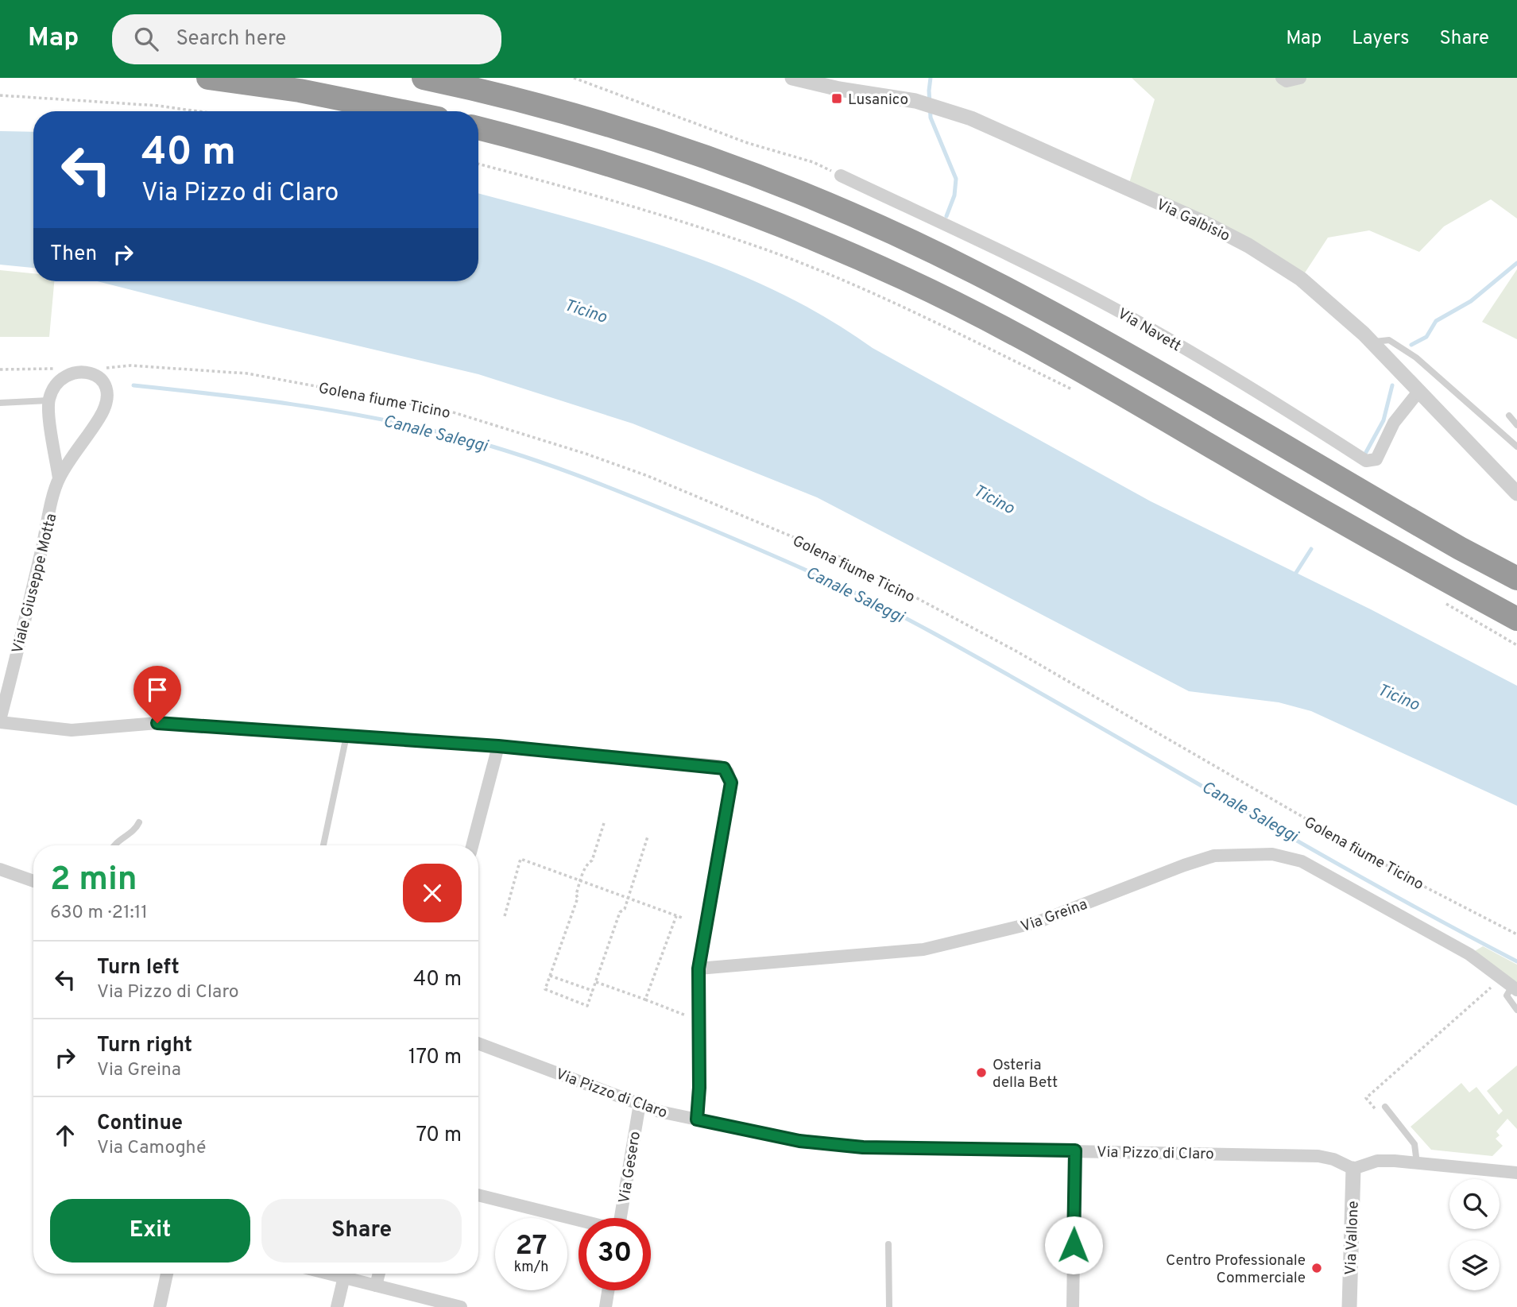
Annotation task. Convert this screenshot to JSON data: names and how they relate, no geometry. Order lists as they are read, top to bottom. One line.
{"streets":{"street":["Via Galbisio","Via Navett","Viale Giuseppe Motta","Via Greina","Via Pizzo di Claro","Via Gesero","Via Vallone"],"path":["Golena fiume Ticino"]},"crossings":[["Via Galbisio","Via Navett"],["Via Pizzo di Claro","Via Gesero"],["Via Pizzo di Claro","Via Vallone"]],"water":["Ticino","Canale Saleggi"],"places":{"transit":["Lusanico"],"other":["Osteria della Bett","Centro Professionale Commerciale"]},"page":{"header":"Map","search":"Search here","nav":["Map","Layers","Share"],"turn":["40 m","Via Pizzo di Claro"],"then":"Then","heading":["2 min","630 m · 21:11"],"list":[{"name":"Turn left","note":"Via Pizzo di Claro","value":"40 m"},{"name":"Turn right","note":"Via Greina","value":"170 m"},{"name":"Continue","note":"Via Camoghé","value":"70 m"}],"buttons":["Exit","Share"],"speed":"27 km/h","limit":"30"}}
